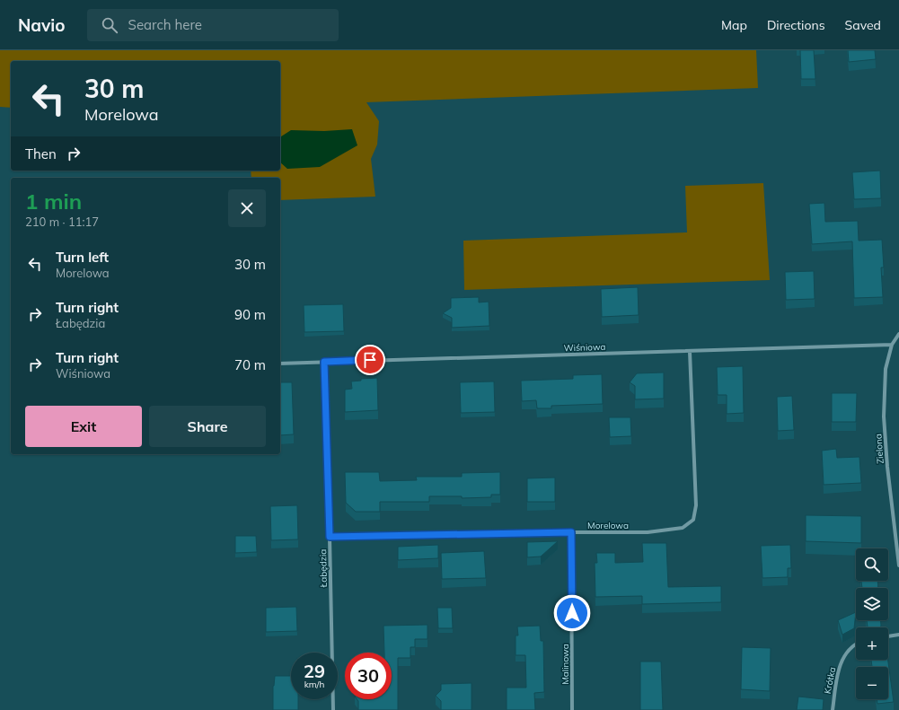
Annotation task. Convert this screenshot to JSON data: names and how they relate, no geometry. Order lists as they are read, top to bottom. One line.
{"streets":{"street":["Wiśniowa","Zielona","Morelowa","Łabędzia","Malinowa","Krótka"]},"crossings":[["Wiśniowa","Zielona"],["Wiśniowa","Morelowa"],["Wiśniowa","Łabędzia"],["Morelowa","Łabędzia"],["Morelowa","Malinowa"]],"page":{"header":"Navio","search":"Search here","nav":["Map","Directions","Saved"],"turn":["30 m","Morelowa"],"then":"Then","heading":["1 min","210 m · 11:17"],"list":[{"name":"Turn left","note":"Morelowa","value":"30 m"},{"name":"Turn right","note":"Łabędzia","value":"90 m"},{"name":"Turn right","note":"Wiśniowa","value":"70 m"}],"buttons":["Exit","Share"],"map_buttons":["+","−"],"speed":"29 km/h","limit":"30"}}
